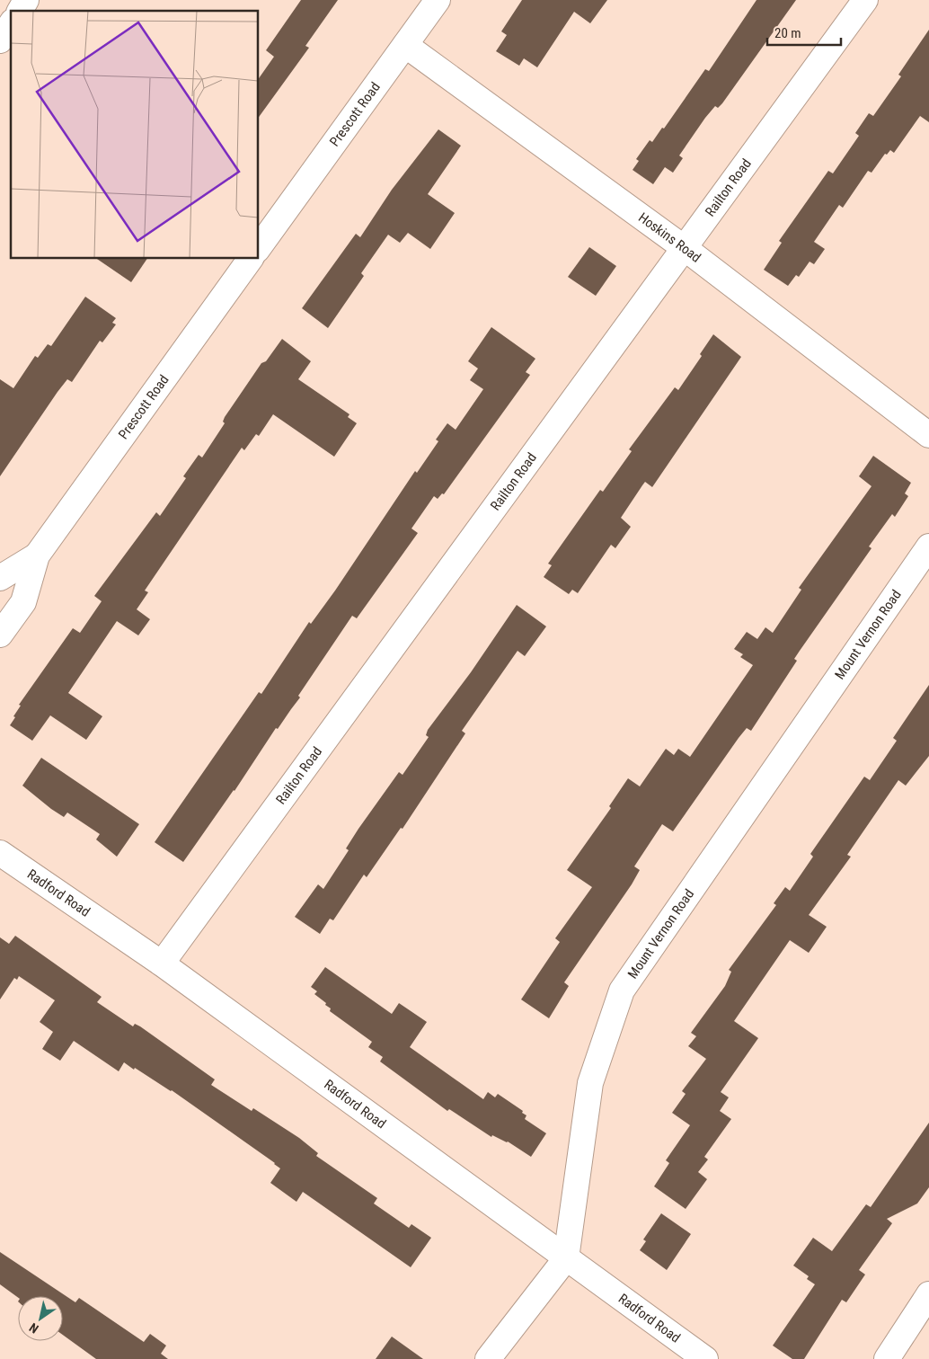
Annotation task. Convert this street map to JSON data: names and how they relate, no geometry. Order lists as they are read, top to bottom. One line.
{"streets":{"street":["Prescott Road","Railton Road","Hoskins Road","Mount Vernon Road","Radford Road"]},"crossings":[["Prescott Road","Hoskins Road"],["Railton Road","Hoskins Road"],["Railton Road","Radford Road"],["Mount Vernon Road","Radford Road"]],"scale_bar":"20 m","north":"bottom left"}
